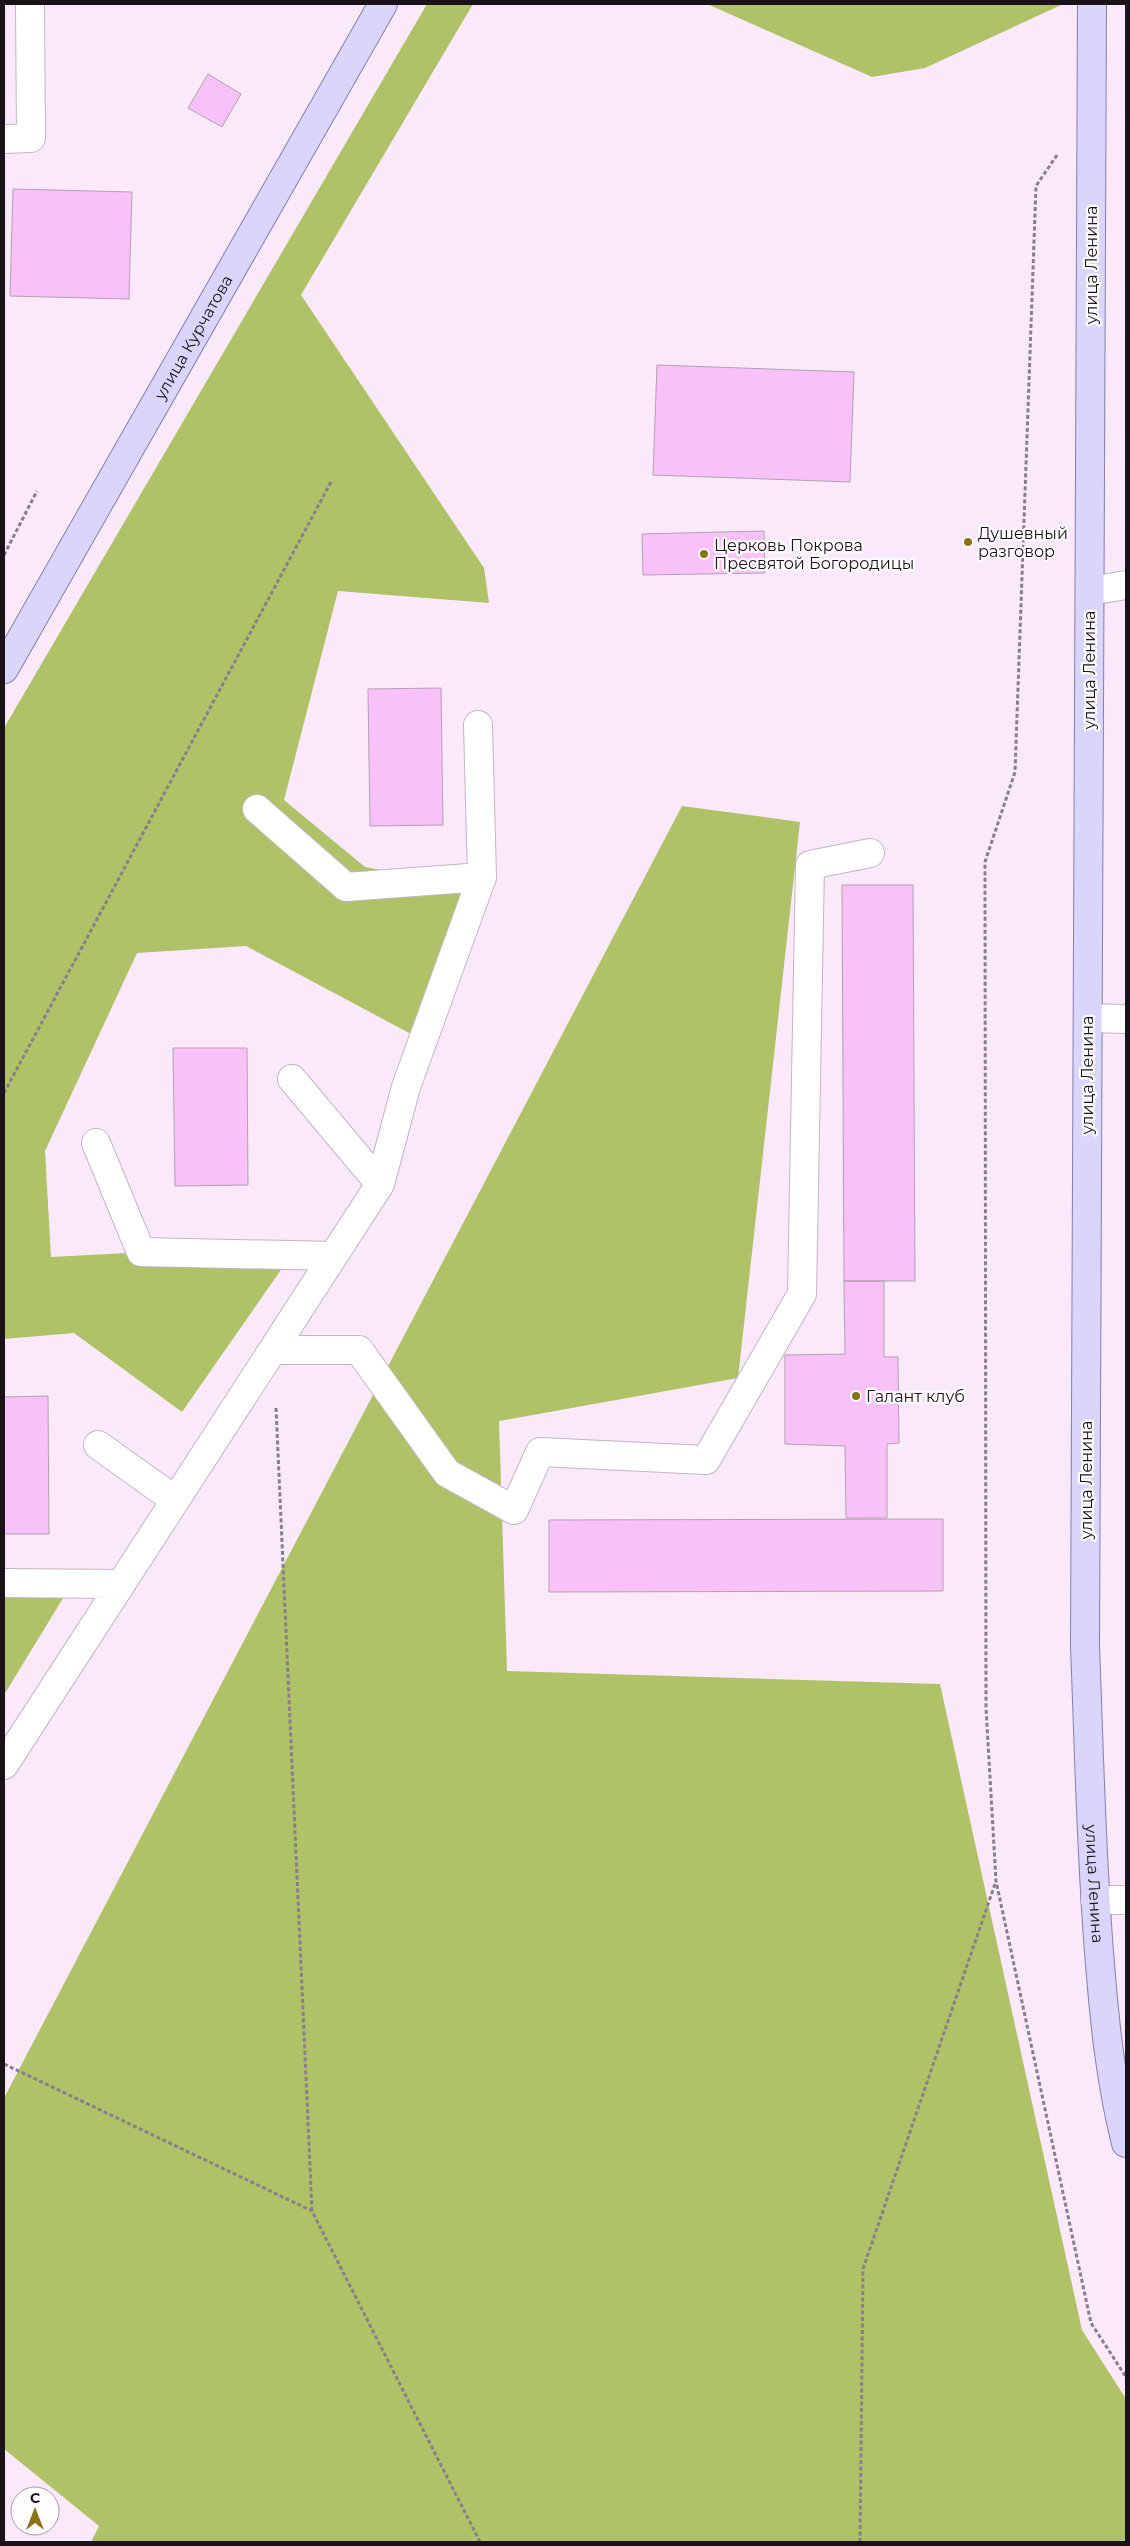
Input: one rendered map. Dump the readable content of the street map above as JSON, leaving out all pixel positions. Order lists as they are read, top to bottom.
{
  "streets": {
    "main road": ["улица Ленина", "улица Курчатова"]
  },
  "places": ["Душевный разговор", "Церковь Покрова Пресвятой Богородицы", "Галант клуб"],
  "north": "top"
}
